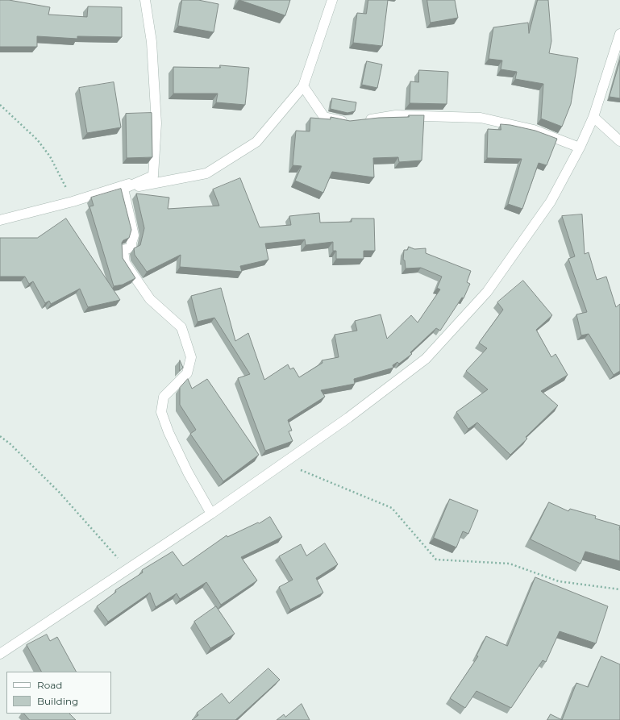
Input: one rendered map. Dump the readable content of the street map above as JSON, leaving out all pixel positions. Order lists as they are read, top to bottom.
{
  "legend": ["Road", "Building"]
}
